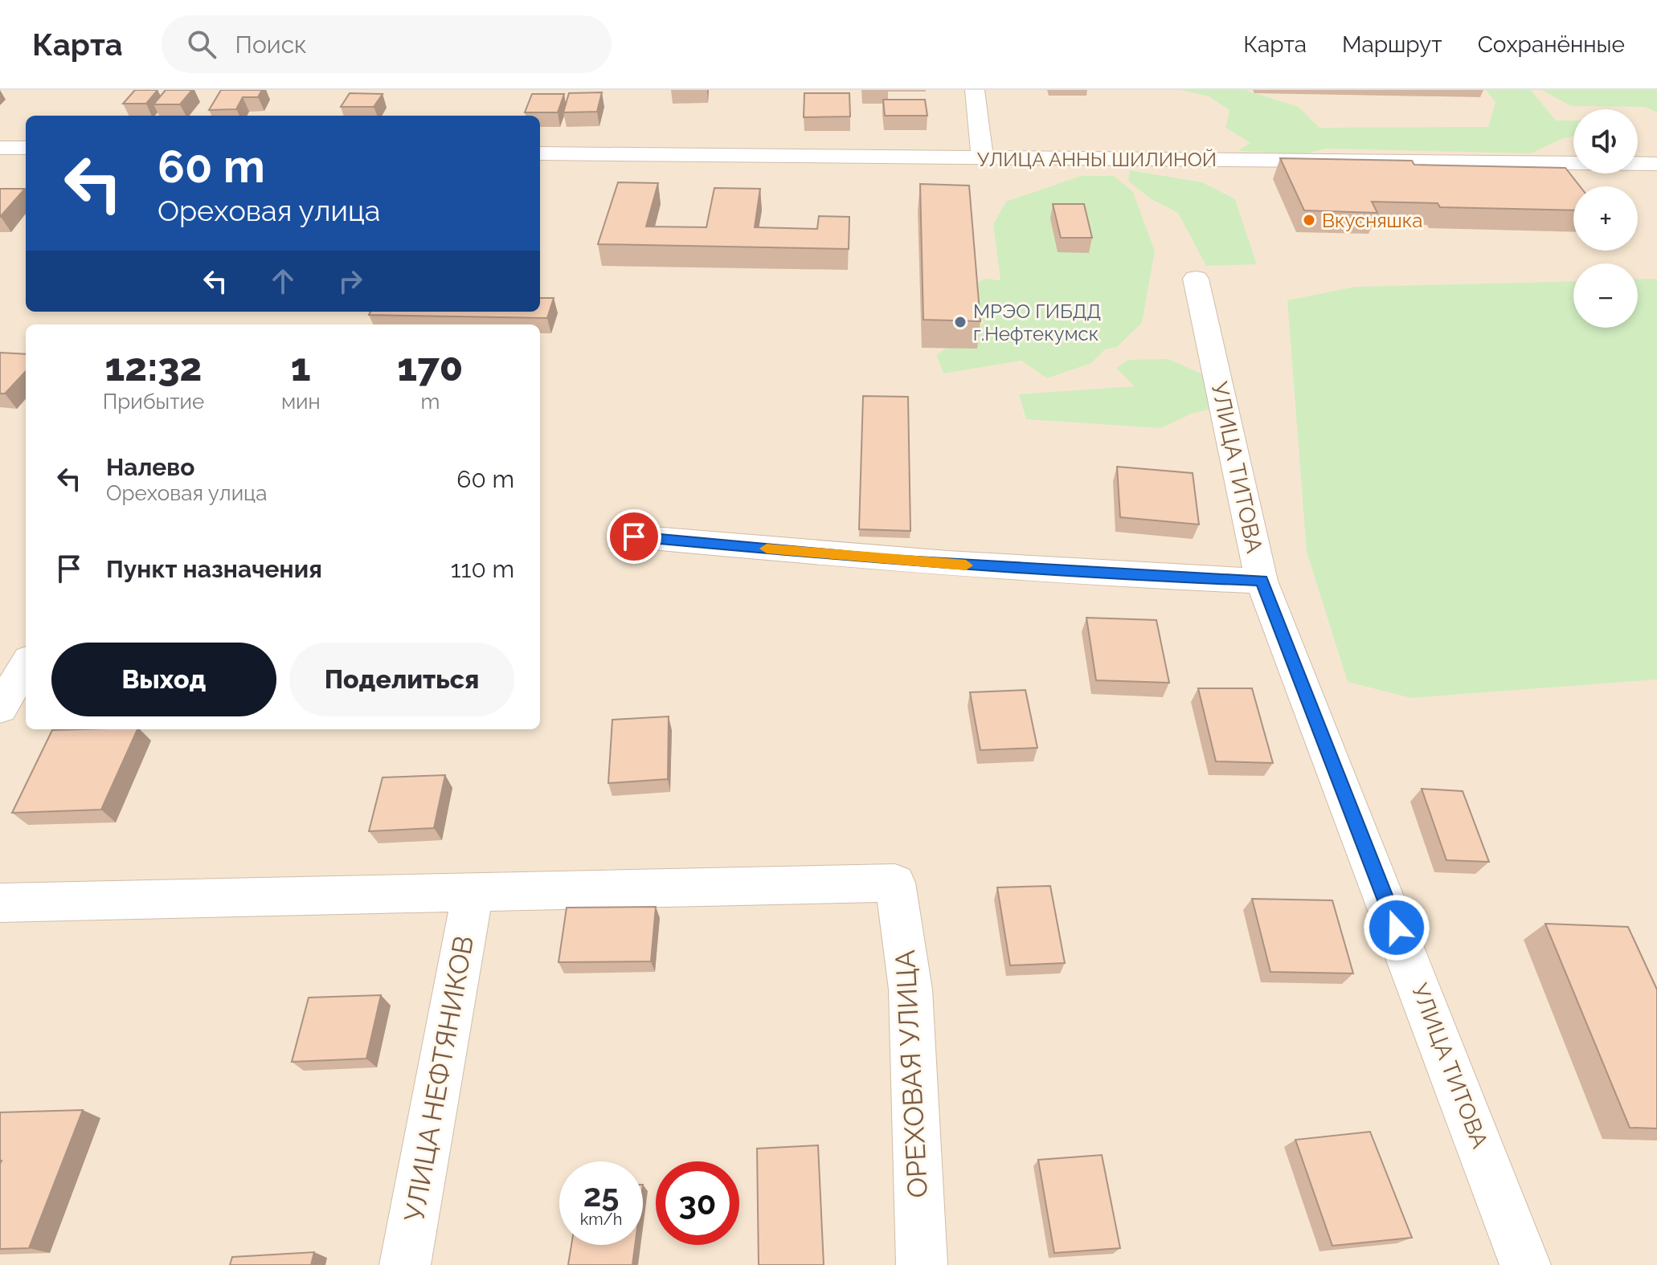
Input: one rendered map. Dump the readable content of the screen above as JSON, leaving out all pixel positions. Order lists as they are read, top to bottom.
{
  "streets": {
    "street": [
      "УЛИЦА АННЫ ШИЛИНОЙ",
      "УЛИЦА ТИТОВА",
      "ОРЕХОВАЯ УЛИЦА",
      "УЛИЦА НЕФТЯНИКОВ"
    ]
  },
  "crossings": [
    ["ОРЕХОВАЯ УЛИЦА", "УЛИЦА НЕФТЯНИКОВ"]
  ],
  "places": ["Вкусняшка", "МРЭО ГИБДД г.Нефтекумск"],
  "page": {
    "header": "Карта",
    "search": "Поиск",
    "nav": ["Карта", "Маршрут", "Сохранённые"],
    "map_buttons": ["+", "−"],
    "turn": ["60 m", "Ореховая улица"],
    "eta": [
      "12:32",
      "Прибытие",
      "1",
      "мин",
      "170",
      "m"
    ],
    "list": [
      {
        "name": "Налево",
        "note": "Ореховая улица",
        "value": "60 m"
      },
      {
        "name": "Пункт назначения",
        "value": "110 m"
      }
    ],
    "buttons": ["Выход", "Поделиться"],
    "speed": "25 km/h",
    "limit": "30"
  }
}
